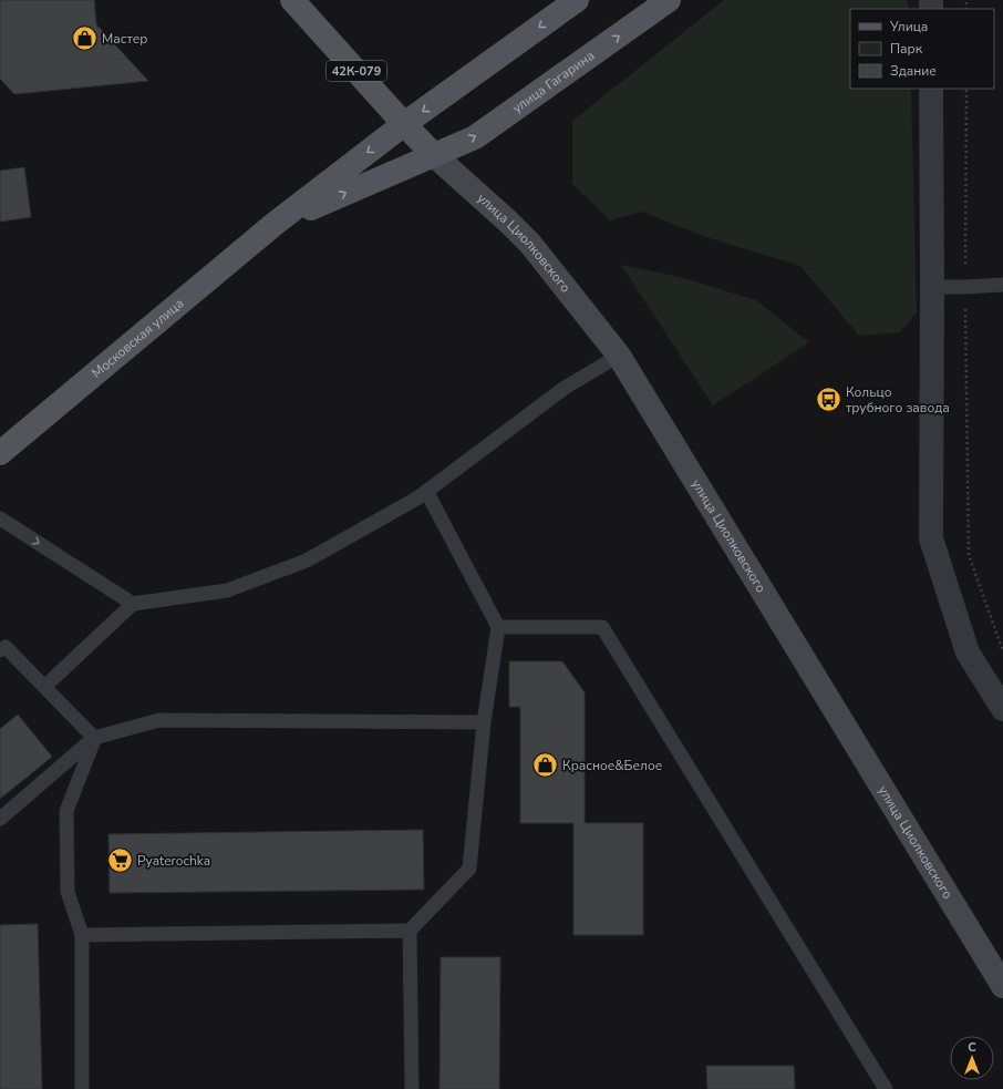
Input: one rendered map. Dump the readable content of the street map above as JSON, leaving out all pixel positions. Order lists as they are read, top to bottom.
{
  "streets": {
    "main road": [
      "42К-079",
      "улица Гагарина",
      "улица Циолковского",
      "Московская улица"
    ]
  },
  "crossings": [
    ["42К-079", "улица Циолковского"],
    ["42К-079", "Московская улица"],
    ["улица Гагарина", "улица Циолковского"],
    ["улица Гагарина", "Московская улица"],
    ["улица Циолковского", "Московская улица"]
  ],
  "places": {
    "shop": ["Мастер", "Красное&Белое"],
    "bus stop": ["Кольцо трубного завода"],
    "supermarket": ["Pyaterochka"]
  },
  "legend": ["Улица", "Парк", "Здание"],
  "north": "top"
}
